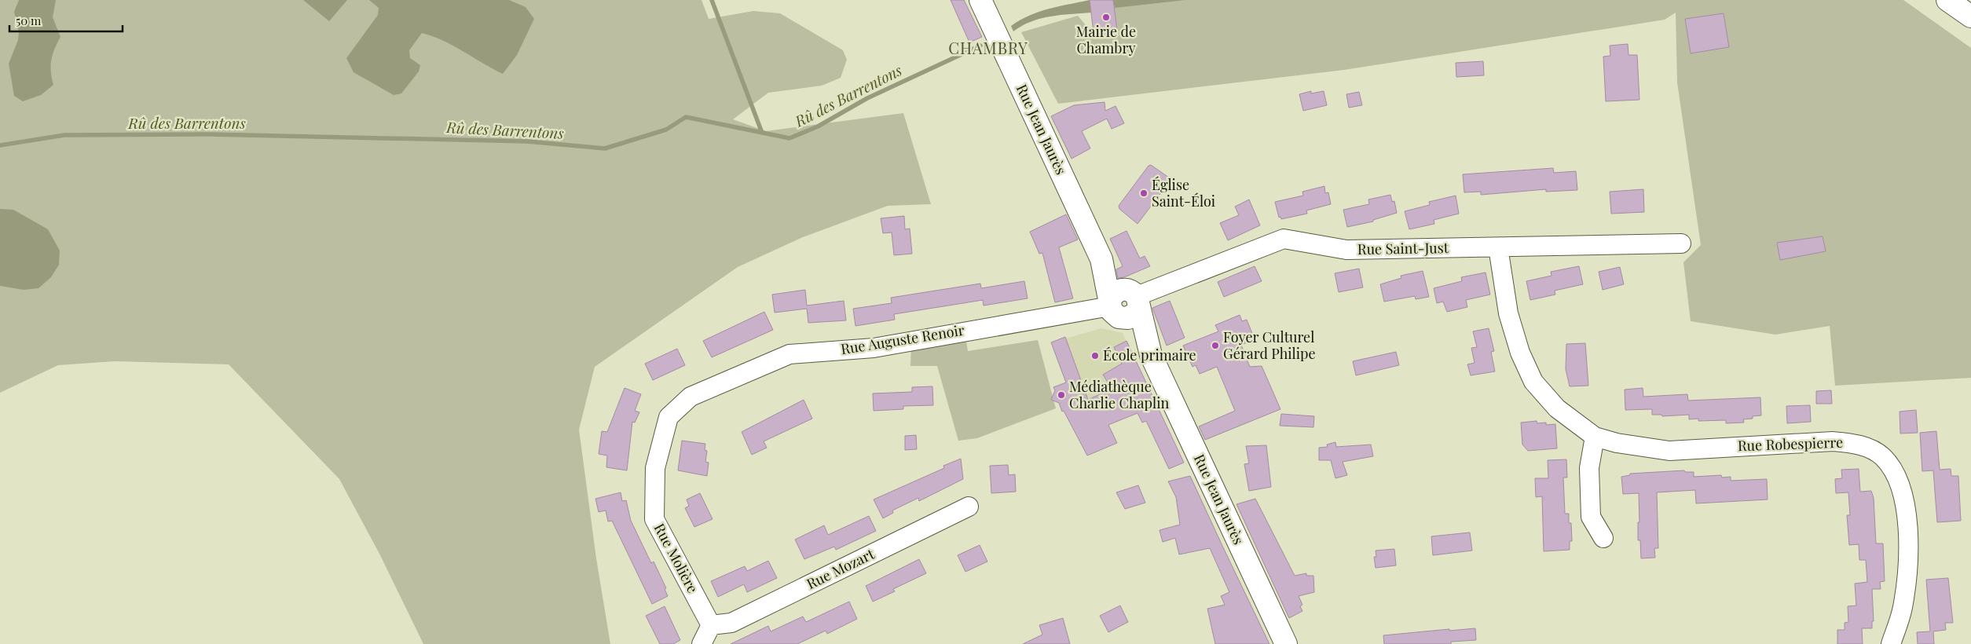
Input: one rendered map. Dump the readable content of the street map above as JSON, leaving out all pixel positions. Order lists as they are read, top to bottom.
{
  "streets": {
    "main road": ["Rue Jean Jaurès"],
    "street": [
      "Rue Saint-Just",
      "Rue Auguste Renoir",
      "Rue Robespierre",
      "Rue Molière",
      "Rue Mozart"
    ]
  },
  "crossings": [
    ["Rue Jean Jaurès", "Rue Saint-Just"],
    ["Rue Jean Jaurès", "Rue Auguste Renoir"],
    ["Rue Saint-Just", "Rue Auguste Renoir"],
    ["Rue Saint-Just", "Rue Robespierre"],
    ["Rue Auguste Renoir", "Rue Molière"],
    ["Rue Molière", "Rue Mozart"]
  ],
  "districts": ["CHAMBRY"],
  "water": ["Rû des Barrentons"],
  "places": [
    "Mairie de Chambry",
    "Église Saint-Éloi",
    "Foyer Culturel Gérard Philipe",
    "École primaire",
    "Médiathèque Charlie Chaplin"
  ],
  "scale_bar": "50 m"
}
